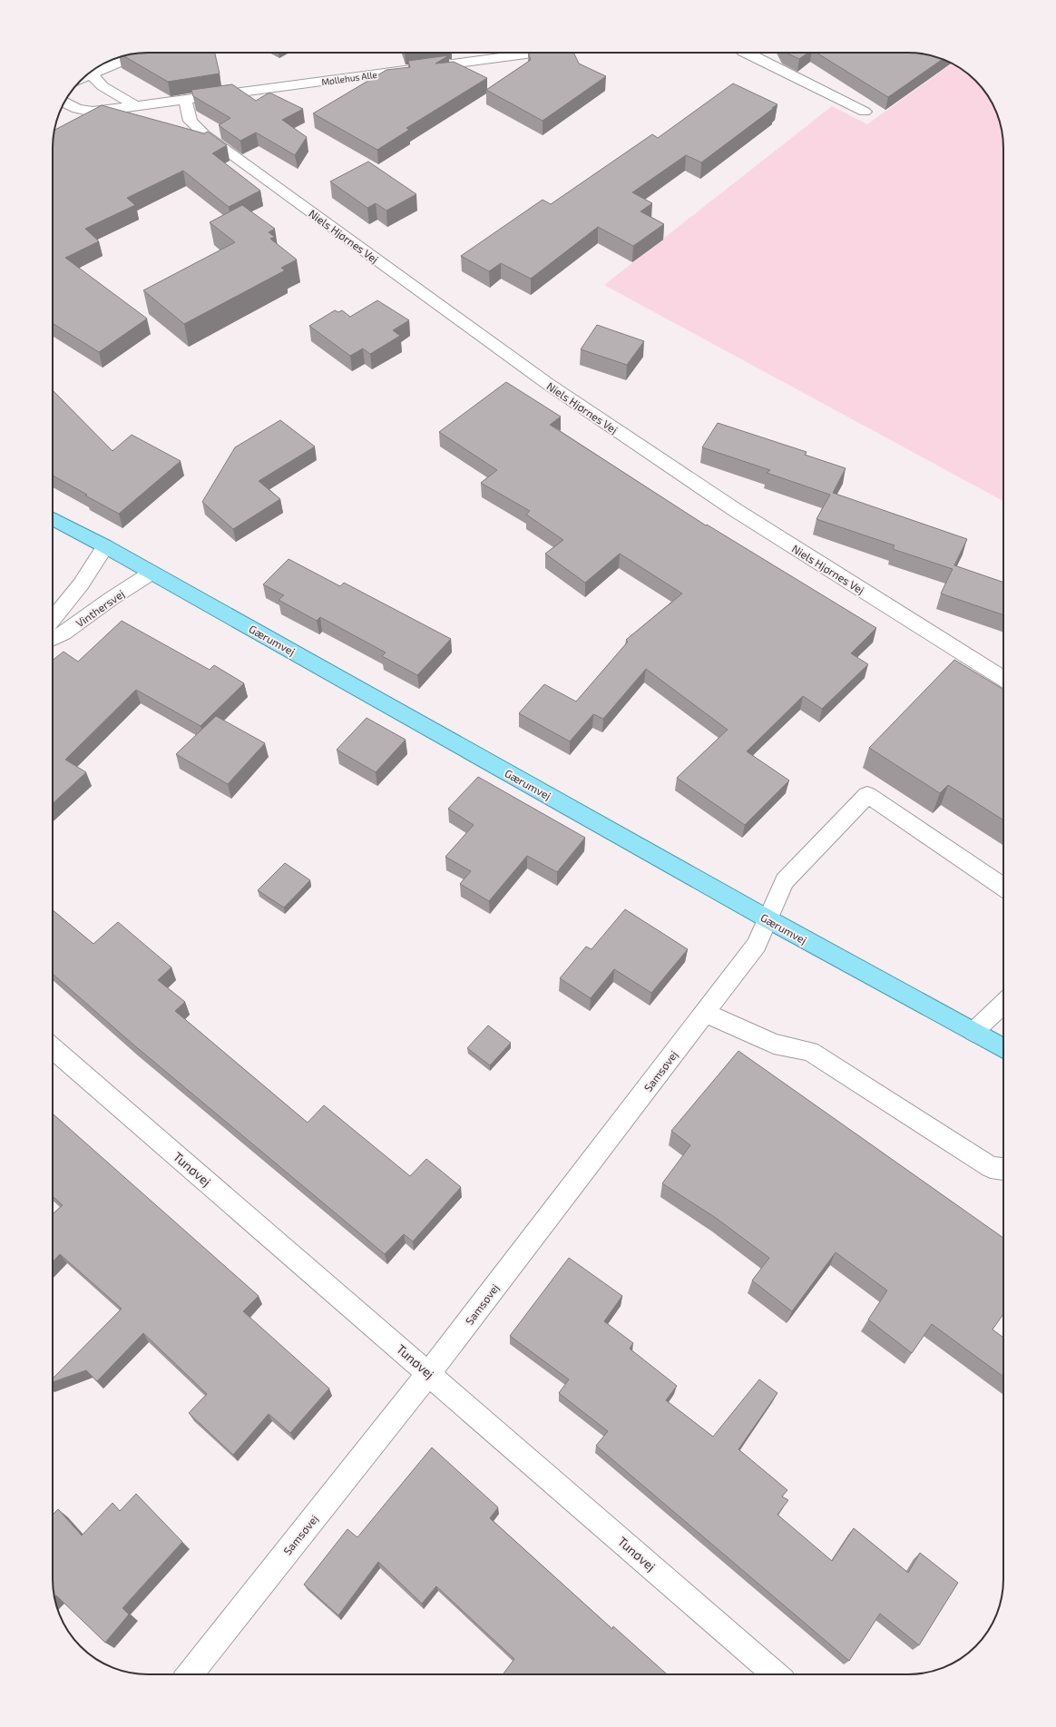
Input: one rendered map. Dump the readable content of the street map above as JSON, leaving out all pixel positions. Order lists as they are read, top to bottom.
{
  "streets": {
    "main road": ["Gærumvej"],
    "street": [
      "Møllehus Alle",
      "Niels Hjørnes Vej",
      "Vinthersvej",
      "Samsøvej",
      "Tunøvej"
    ]
  },
  "crossings": [
    ["Møllehus Alle", "Niels Hjørnes Vej"],
    ["Vinthersvej", "Gærumvej"],
    ["Gærumvej", "Samsøvej"],
    ["Samsøvej", "Tunøvej"]
  ]
}
